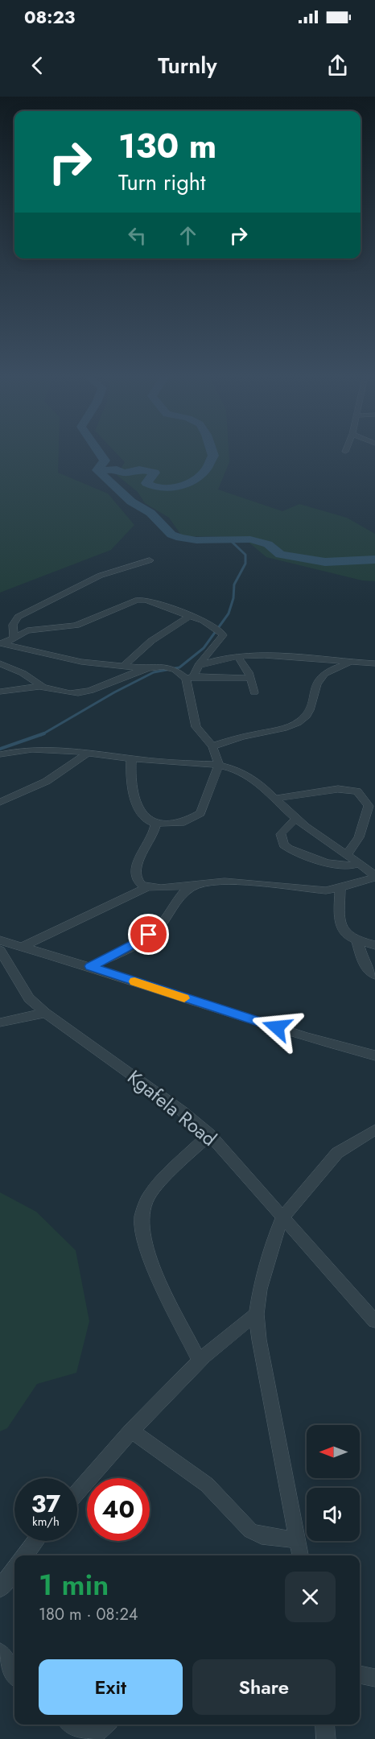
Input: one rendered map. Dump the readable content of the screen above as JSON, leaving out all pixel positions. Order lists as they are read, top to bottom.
{
  "streets": {
    "street": ["Kgafela Road"]
  },
  "north": "left",
  "page": {
    "status": "08:23",
    "header": "Turnly",
    "turn": ["130 m", "Turn right"],
    "speed": "37 km/h",
    "limit": "40",
    "heading": ["1 min", "180 m · 08:24"],
    "buttons": ["Exit", "Share"]
  }
}
